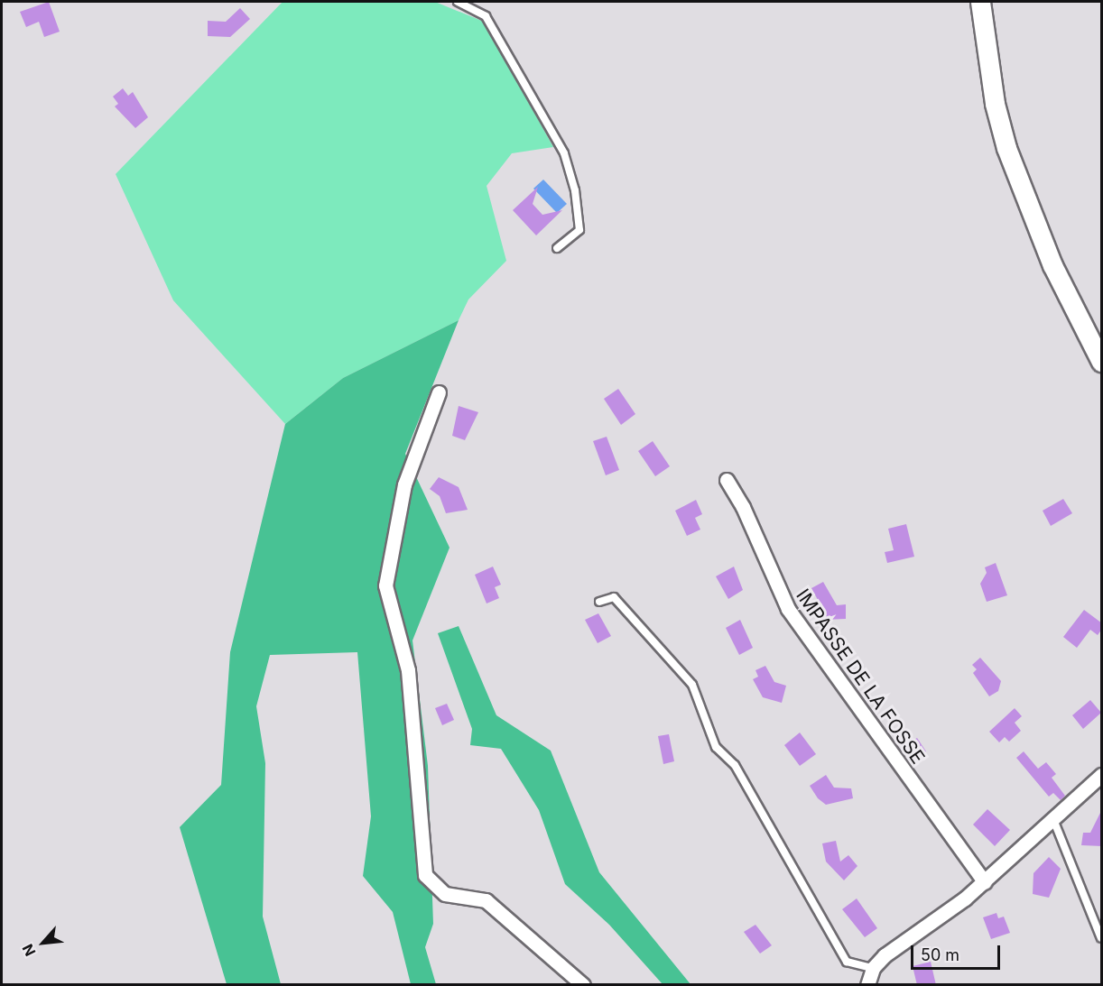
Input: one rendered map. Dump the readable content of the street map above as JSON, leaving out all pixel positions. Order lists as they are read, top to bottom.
{
  "streets": {
    "street": ["IMPASSE DE LA FOSSE"]
  },
  "scale_bar": "50 m",
  "north": "bottom left"
}
